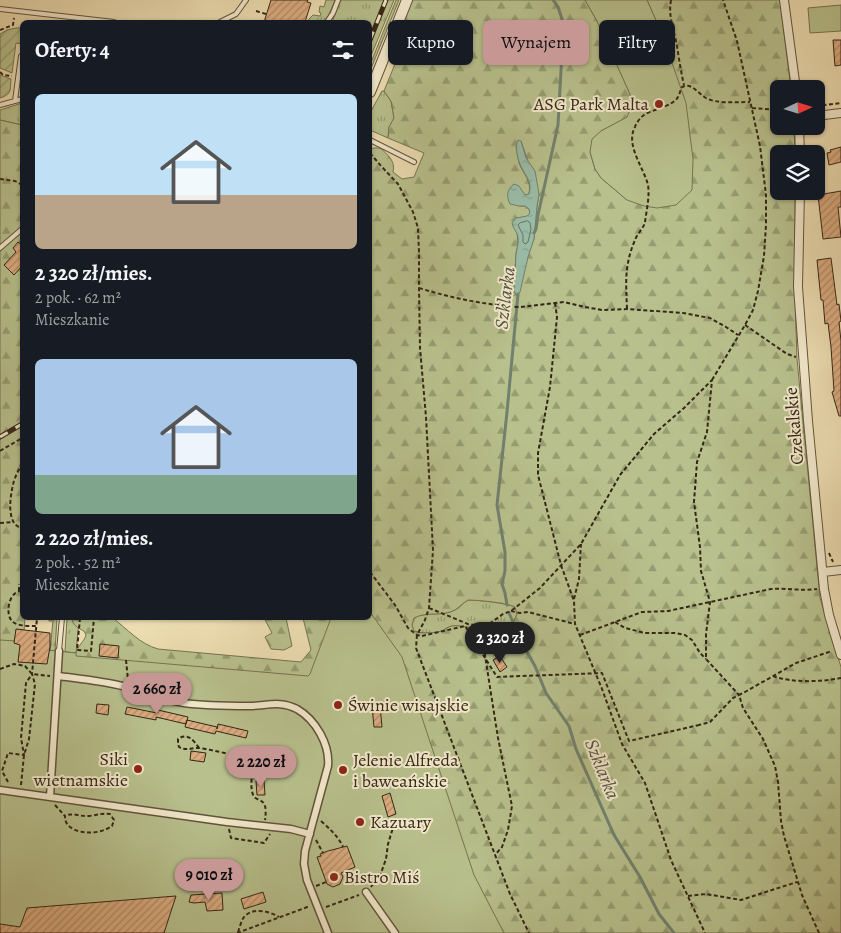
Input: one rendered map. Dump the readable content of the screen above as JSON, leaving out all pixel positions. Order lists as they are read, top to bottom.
{
  "streets": {
    "street": ["Czekalskie"]
  },
  "water": ["Szklarka"],
  "places": [
    "ASG Park Malta",
    "Świnie wisajskie",
    "Siki wietnamskie",
    "Jelenie Alfreda i baweańskie",
    "Kazuary",
    "Bistro Miś"
  ],
  "north": "right",
  "page": {
    "chip": ["Kupno", "Wynajem", "Filtry"],
    "heading": "Oferty: 4",
    "list": [
      {
        "name": "2 320 zł/mies.",
        "note": "2 pok. · 62 m² · Mieszkanie"
      },
      {
        "name": "2 220 zł/mies.",
        "note": "2 pok. · 52 m² · Mieszkanie"
      }
    ],
    "price": [
      "2 320 zł",
      "2 660 zł",
      "2 220 zł",
      "9 010 zł"
    ]
  }
}
